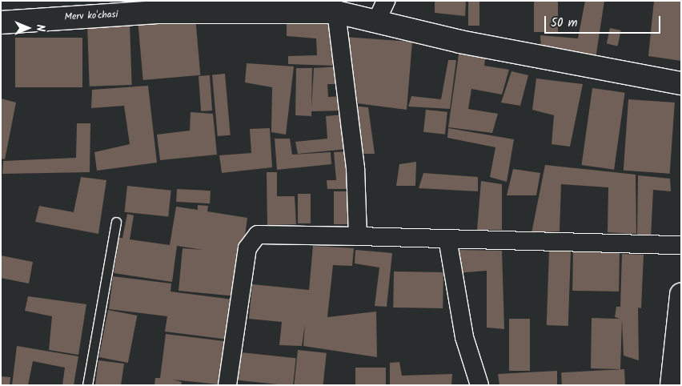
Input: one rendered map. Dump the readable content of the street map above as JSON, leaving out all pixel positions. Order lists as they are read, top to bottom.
{
  "streets": {
    "street": ["Merv ko'chasi"]
  },
  "scale_bar": "50 m",
  "north": "right"
}
